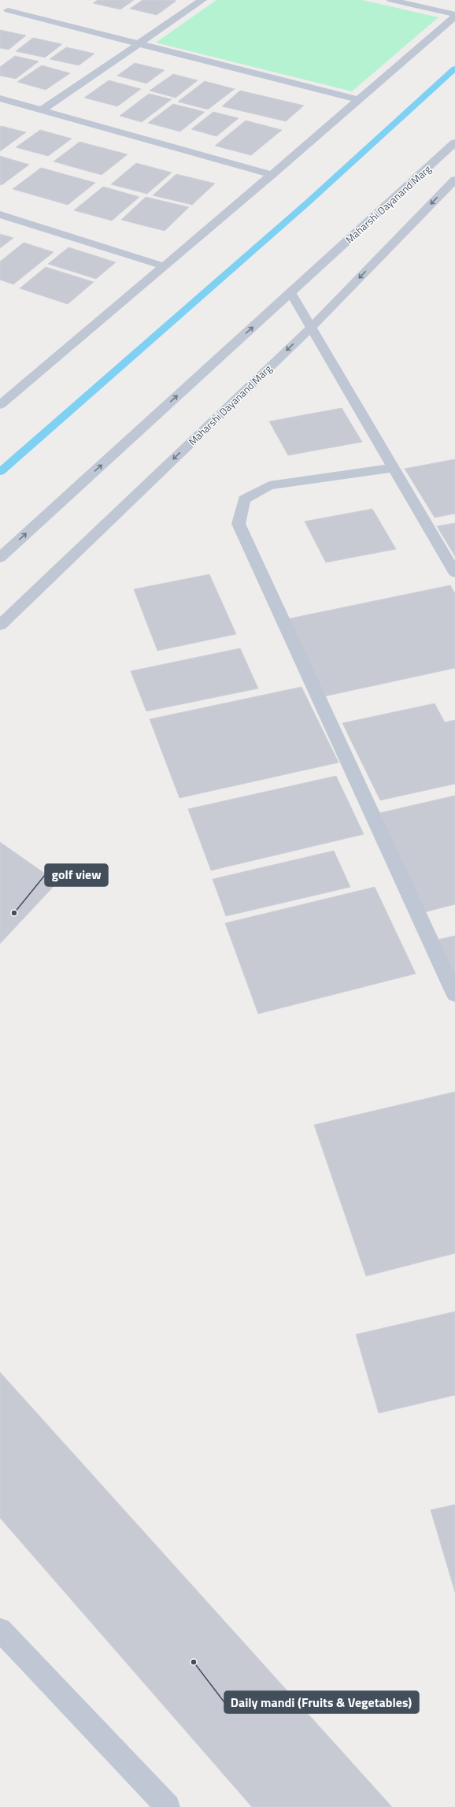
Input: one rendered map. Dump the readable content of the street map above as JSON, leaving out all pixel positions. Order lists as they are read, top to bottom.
{
  "streets": {
    "street": ["Maharshi Dayanand Marg"]
  },
  "places": ["golf view", "Daily mandi (Fruits & Vegetables)"]
}
